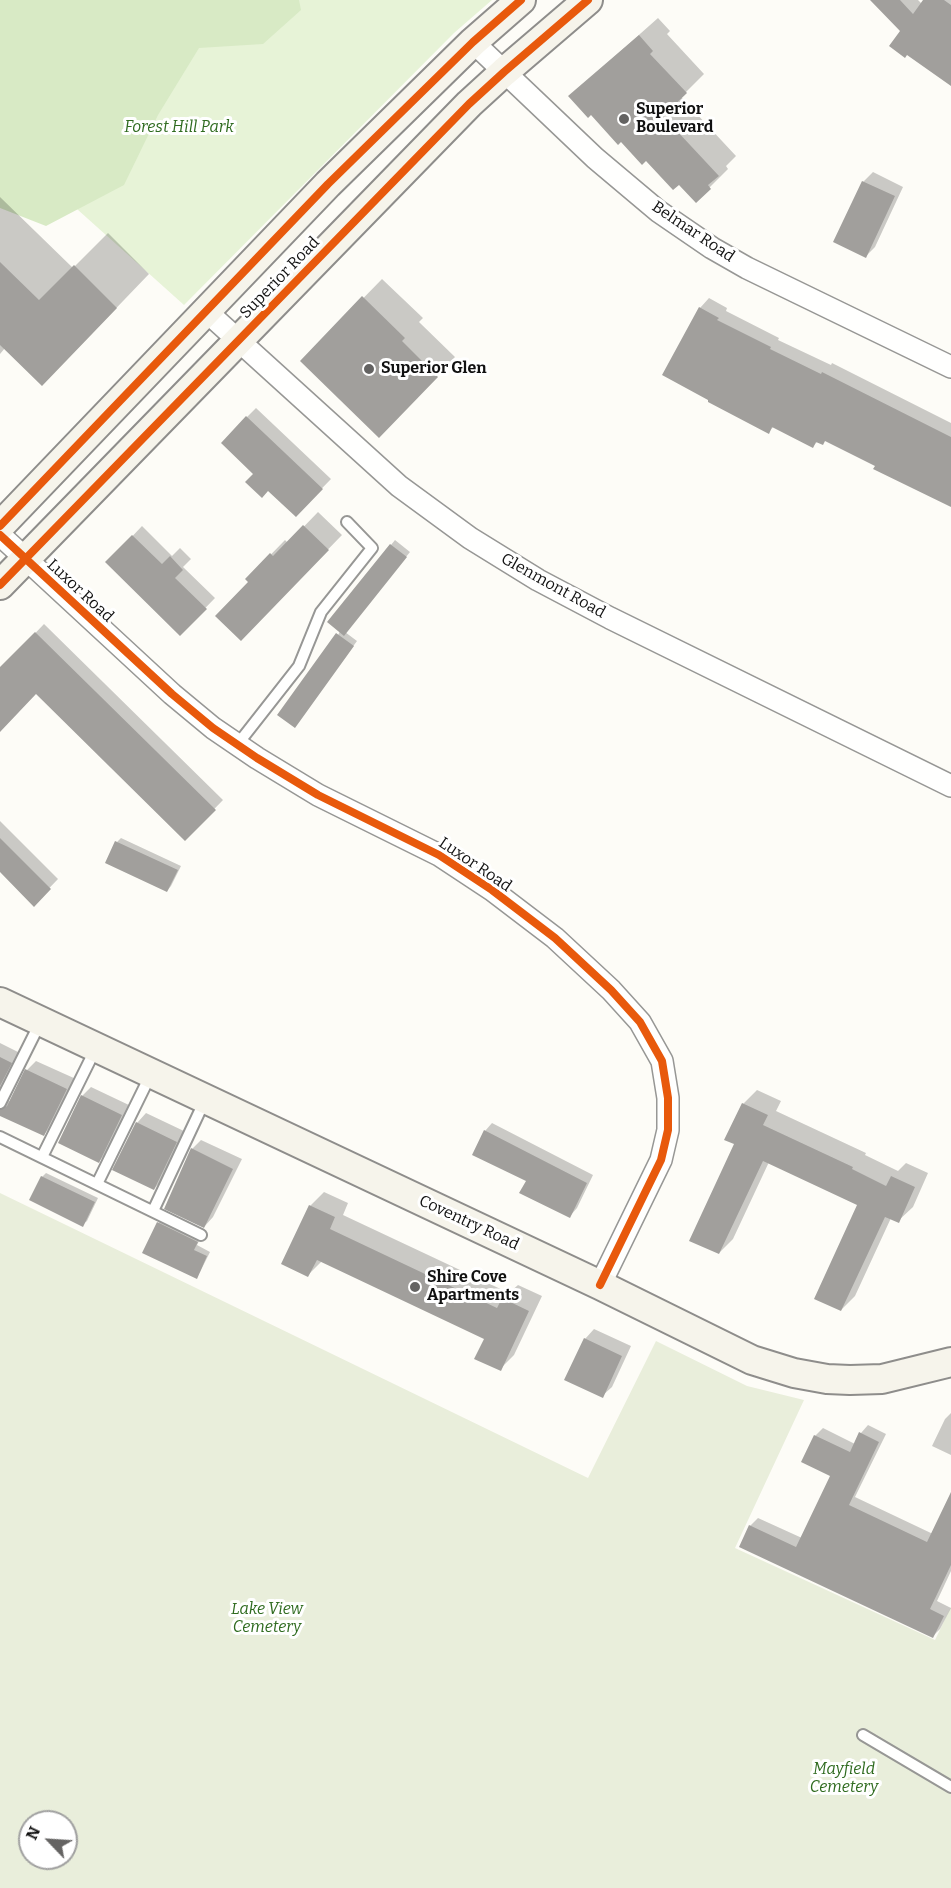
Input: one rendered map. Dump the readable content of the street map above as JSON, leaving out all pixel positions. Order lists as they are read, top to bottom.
{
  "streets": {
    "main road": ["Superior Road", "Coventry Road"],
    "street": ["Belmar Road", "Glenmont Road", "Luxor Road"]
  },
  "crossings": [
    ["Belmar Road", "Superior Road"],
    ["Superior Road", "Glenmont Road"],
    ["Superior Road", "Luxor Road"],
    ["Luxor Road", "Coventry Road"]
  ],
  "parks": ["Forest Hill Park", "Lake View Cemetery", "Mayfield Cemetery"],
  "places": ["Superior Boulevard", "Superior Glen", "Shire Cove Apartments"],
  "north": "top left"
}
